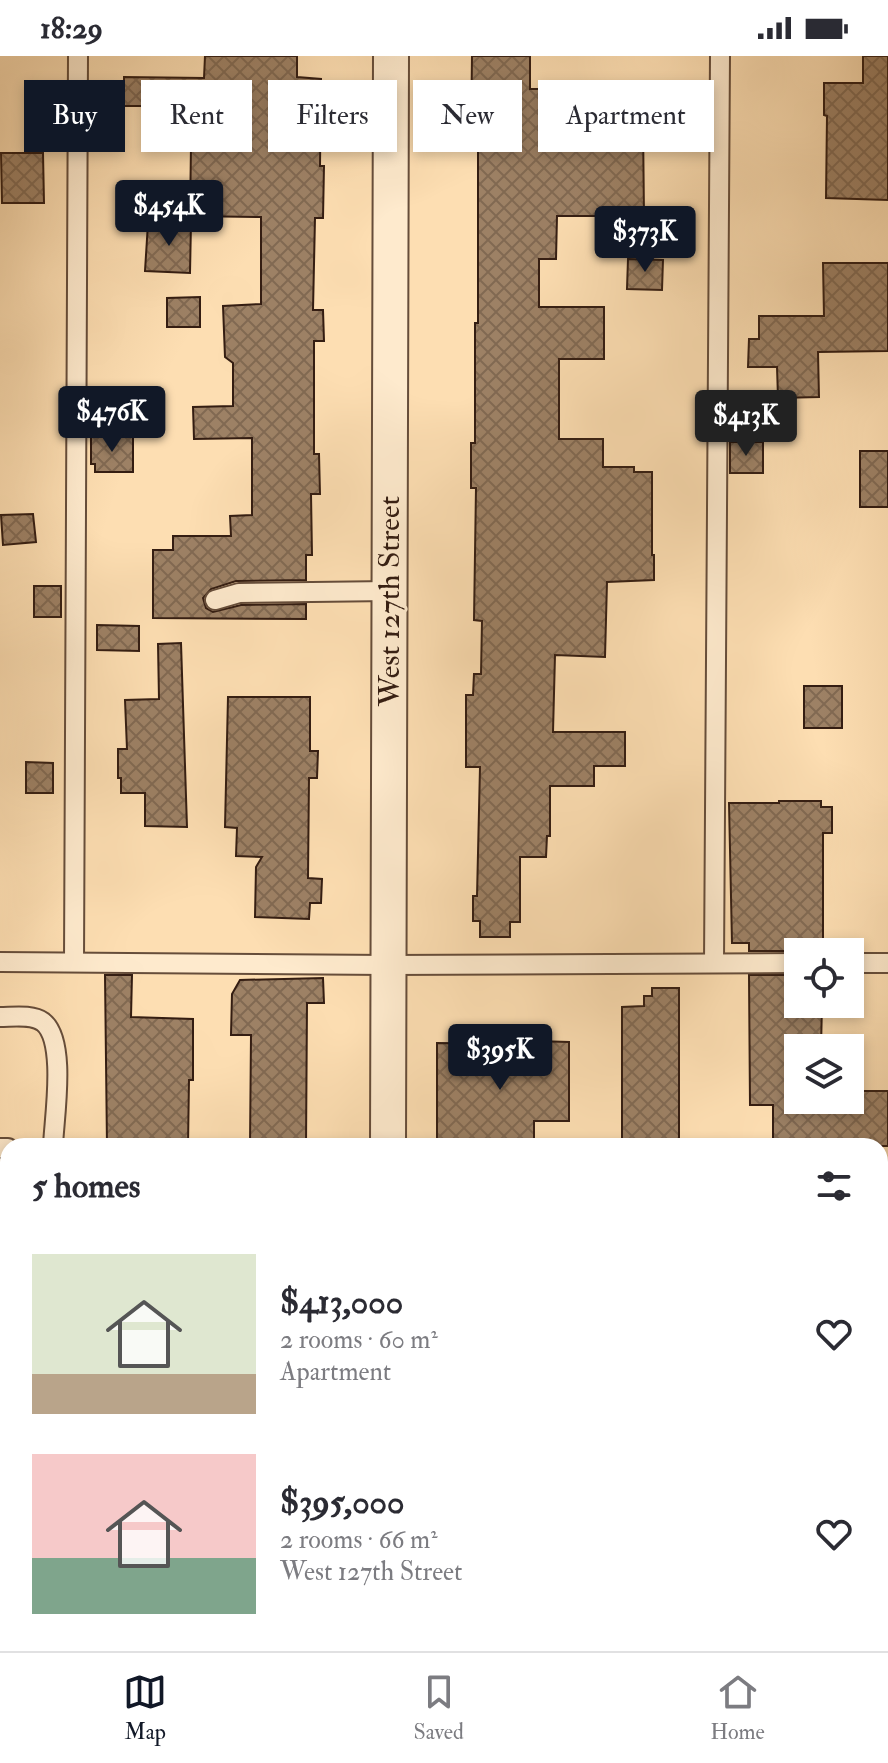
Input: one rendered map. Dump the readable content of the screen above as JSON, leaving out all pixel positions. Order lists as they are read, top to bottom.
{
  "streets": {
    "street": ["West 127th Street"]
  },
  "page": {
    "status": "18:29",
    "chip": [
      "Buy",
      "Rent",
      "Filters",
      "New",
      "Apartment"
    ],
    "price": [
      "$454K",
      "$373K",
      "$476K",
      "$413K",
      "$395K"
    ],
    "heading": "5 homes",
    "list": [
      {
        "name": "$413,000",
        "note": "2 rooms · 60 m² · Apartment"
      },
      {
        "name": "$395,000",
        "note": "2 rooms · 66 m² · West 127th Street"
      }
    ],
    "tabs": ["Map", "Saved", "Home"]
  }
}
